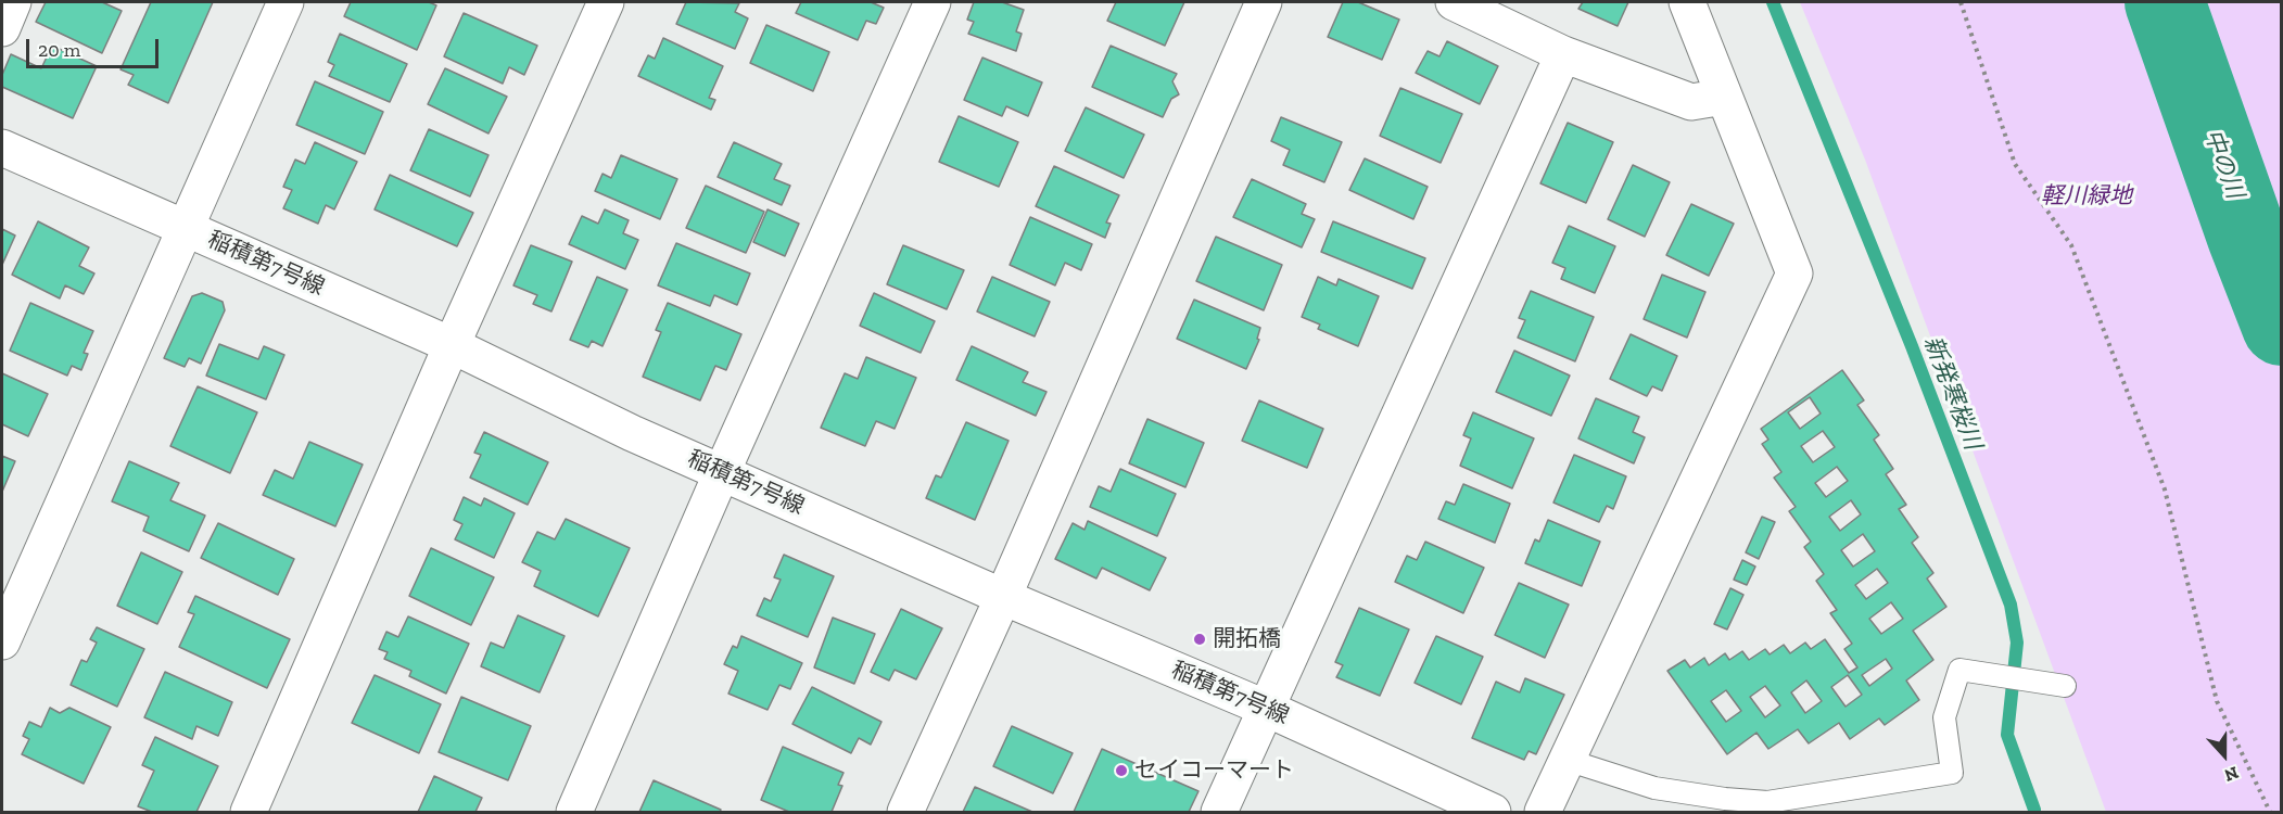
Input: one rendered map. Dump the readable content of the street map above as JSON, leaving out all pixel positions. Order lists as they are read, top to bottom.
{
  "streets": {
    "street": ["稲積第7号線"]
  },
  "water": ["中の川", "新発寒桜川"],
  "parks": ["軽川緑地"],
  "places": ["開拓橋", "セイコーマート"],
  "scale_bar": "20 m",
  "north": "bottom"
}
